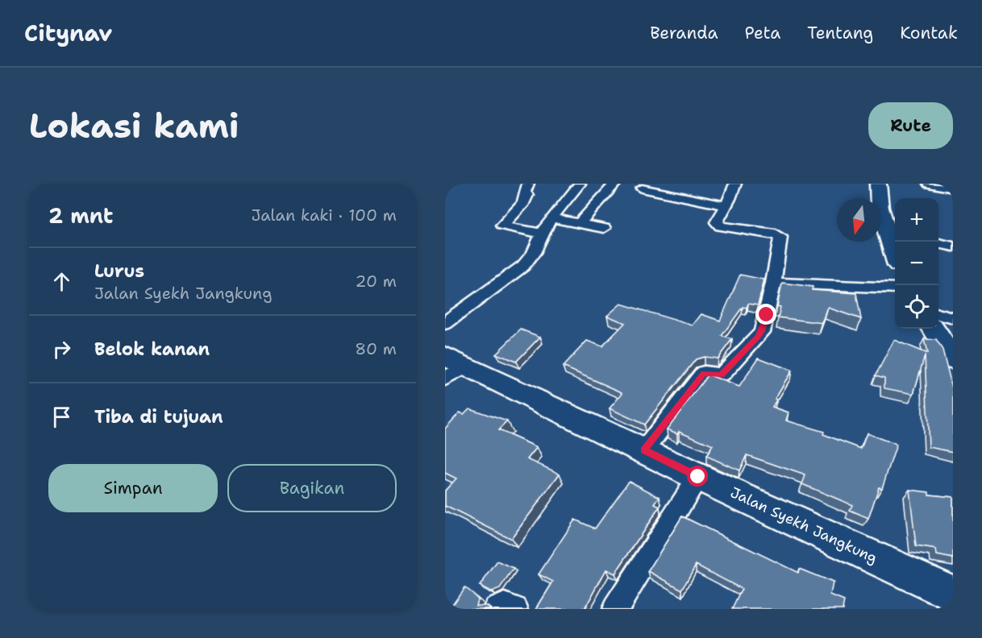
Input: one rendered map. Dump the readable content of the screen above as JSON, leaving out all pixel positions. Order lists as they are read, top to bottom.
{
  "streets": {
    "main road": ["Jalan Syekh Jangkung"]
  },
  "north": "bottom",
  "page": {
    "header": "Citynav",
    "nav": [
      "Beranda",
      "Peta",
      "Tentang",
      "Kontak"
    ],
    "buttons": [
      "Rute",
      ["Simpan", "Bagikan"]
    ],
    "title": "Lokasi kami",
    "heading": ["2 mnt", "Jalan kaki · 100 m"],
    "map_buttons": ["+", "−"],
    "list": [
      ["Lurus", "Jalan Syekh Jangkung", "20 m"],
      ["Belok kanan", "80 m"],
      "Tiba di tujuan"
    ]
  }
}
